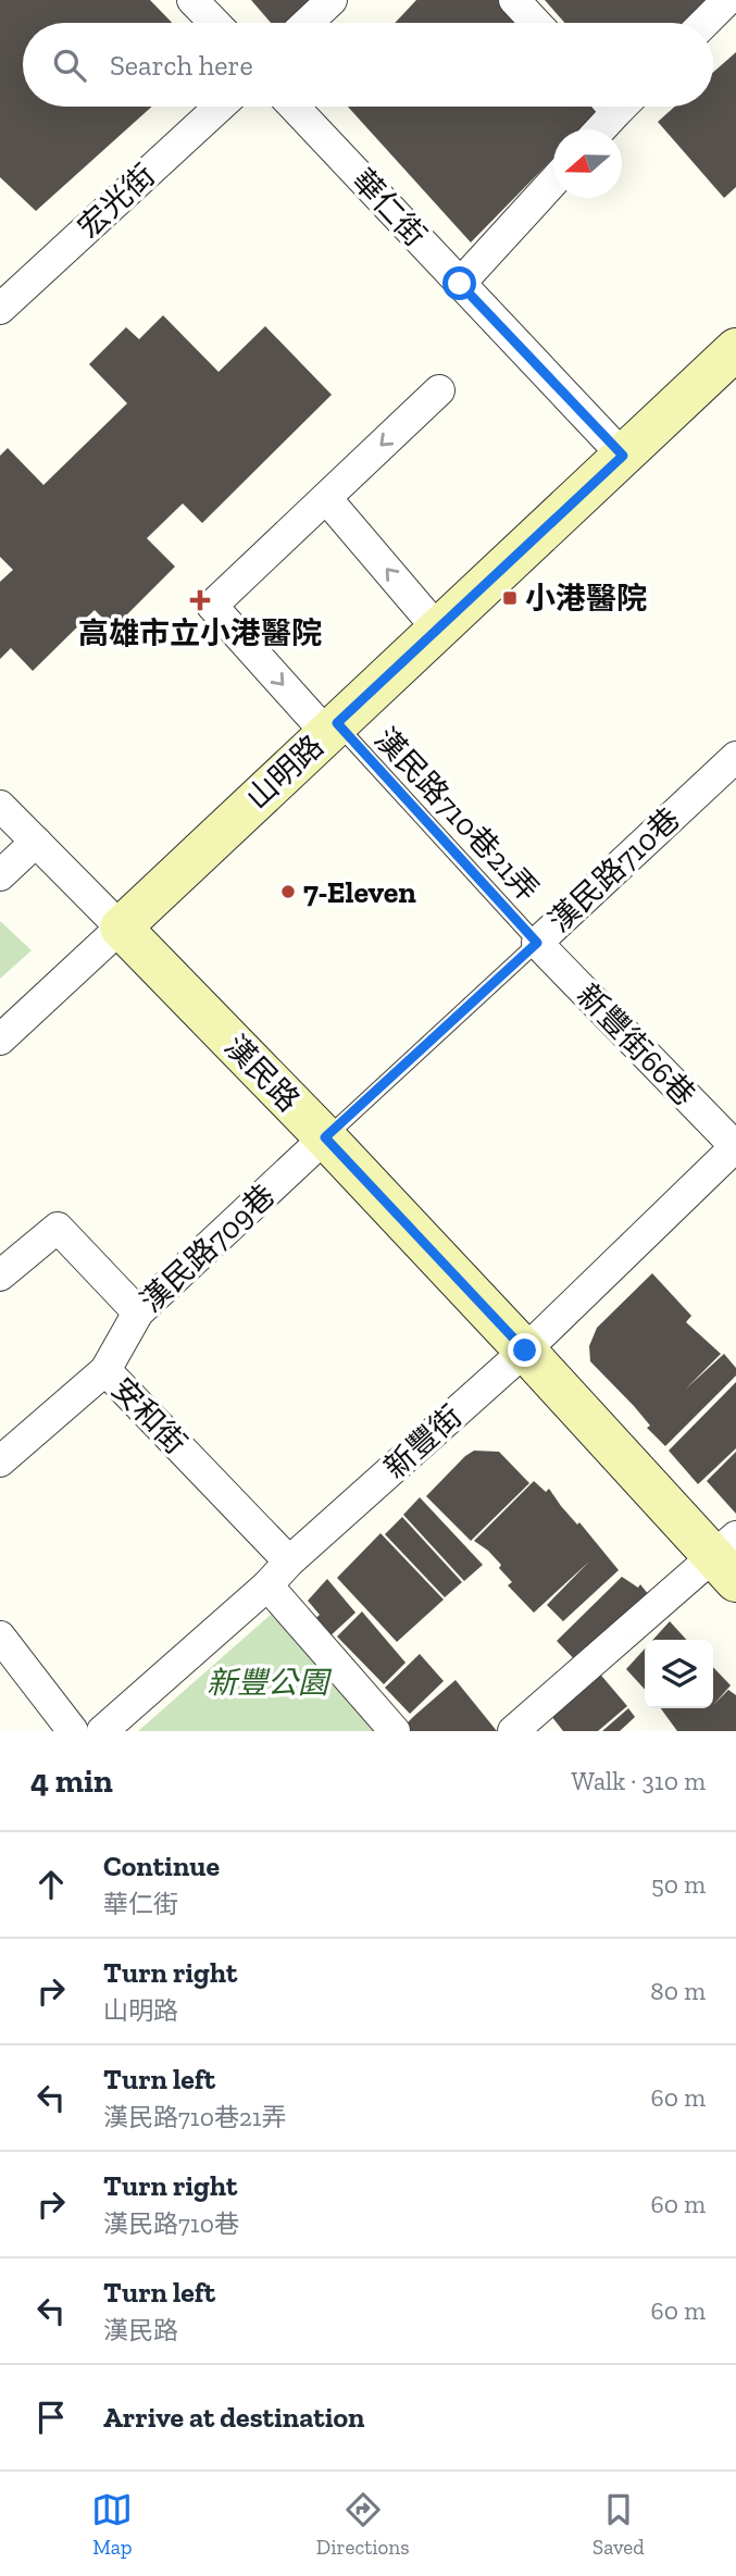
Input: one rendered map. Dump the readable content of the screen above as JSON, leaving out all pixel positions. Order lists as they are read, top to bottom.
{
  "streets": {
    "street": [
      "宏光街",
      "華仁街",
      "山明路",
      "漢民路710巷",
      "新豐街66巷",
      "漢民路",
      "漢民路709巷",
      "安和街",
      "新豐街"
    ],
    "lane": ["漢民路710巷21弄"]
  },
  "crossings": [
    ["華仁街", "山明路"],
    ["山明路", "漢民路710巷21弄"],
    ["山明路", "漢民路"],
    ["漢民路710巷21弄", "漢民路710巷"],
    ["漢民路710巷21弄", "新豐街66巷"],
    ["漢民路710巷", "新豐街66巷"],
    ["漢民路710巷", "漢民路"],
    ["漢民路710巷", "漢民路709巷"],
    ["新豐街66巷", "新豐街"],
    ["漢民路", "漢民路709巷"],
    ["漢民路", "新豐街"],
    ["漢民路709巷", "安和街"],
    ["安和街", "新豐街"]
  ],
  "parks": ["新豐公園"],
  "places": {
    "transit": ["小港醫院"],
    "health": ["高雄市立小港醫院"],
    "other": ["7-Eleven"]
  },
  "north": "left",
  "page": {
    "search": "Search here",
    "heading": ["4 min", "Walk · 310 m"],
    "list": [
      ["Continue", "華仁街", "50 m"],
      ["Turn right", "山明路", "80 m"],
      ["Turn left", "漢民路710巷21弄", "60 m"],
      ["Turn right", "漢民路710巷", "60 m"],
      ["Turn left", "漢民路", "60 m"],
      "Arrive at destination"
    ],
    "nav": ["Map", "Directions", "Saved"]
  }
}
